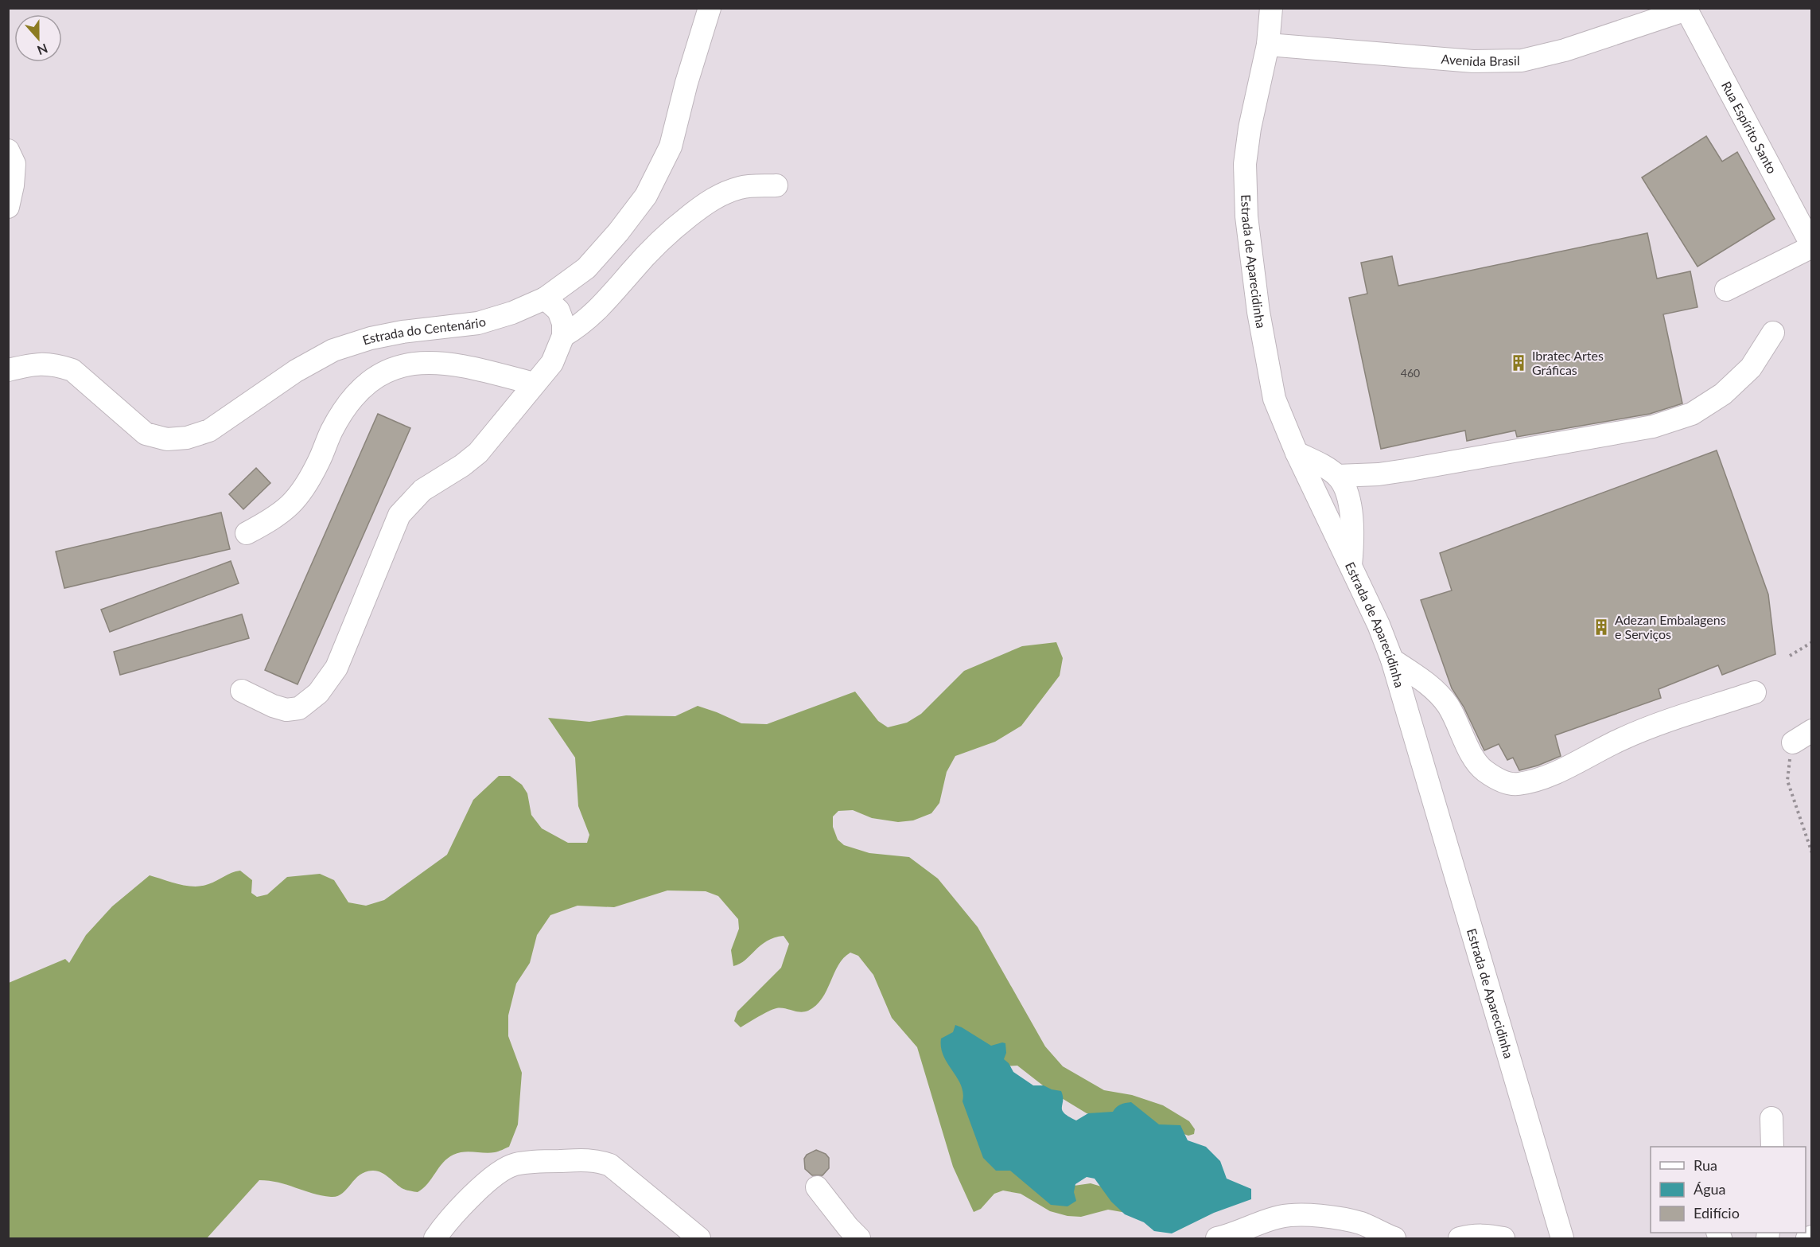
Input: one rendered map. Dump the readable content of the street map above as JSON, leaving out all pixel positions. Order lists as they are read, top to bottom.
{
  "streets": {
    "street": [
      "Avenida Brasil",
      "Rua Espírito Santo",
      "Estrada de Aparecidinha",
      "Estrada do Centenário"
    ]
  },
  "crossings": [
    ["Avenida Brasil", "Rua Espírito Santo"],
    ["Avenida Brasil", "Estrada de Aparecidinha"]
  ],
  "places": {
    "building": ["Ibratec Artes Gráficas", "Adezan Embalagens e Serviços"]
  },
  "house_numbers": ["460"],
  "legend": ["Rua", "Água", "Edifício"],
  "north": "bottom"
}
